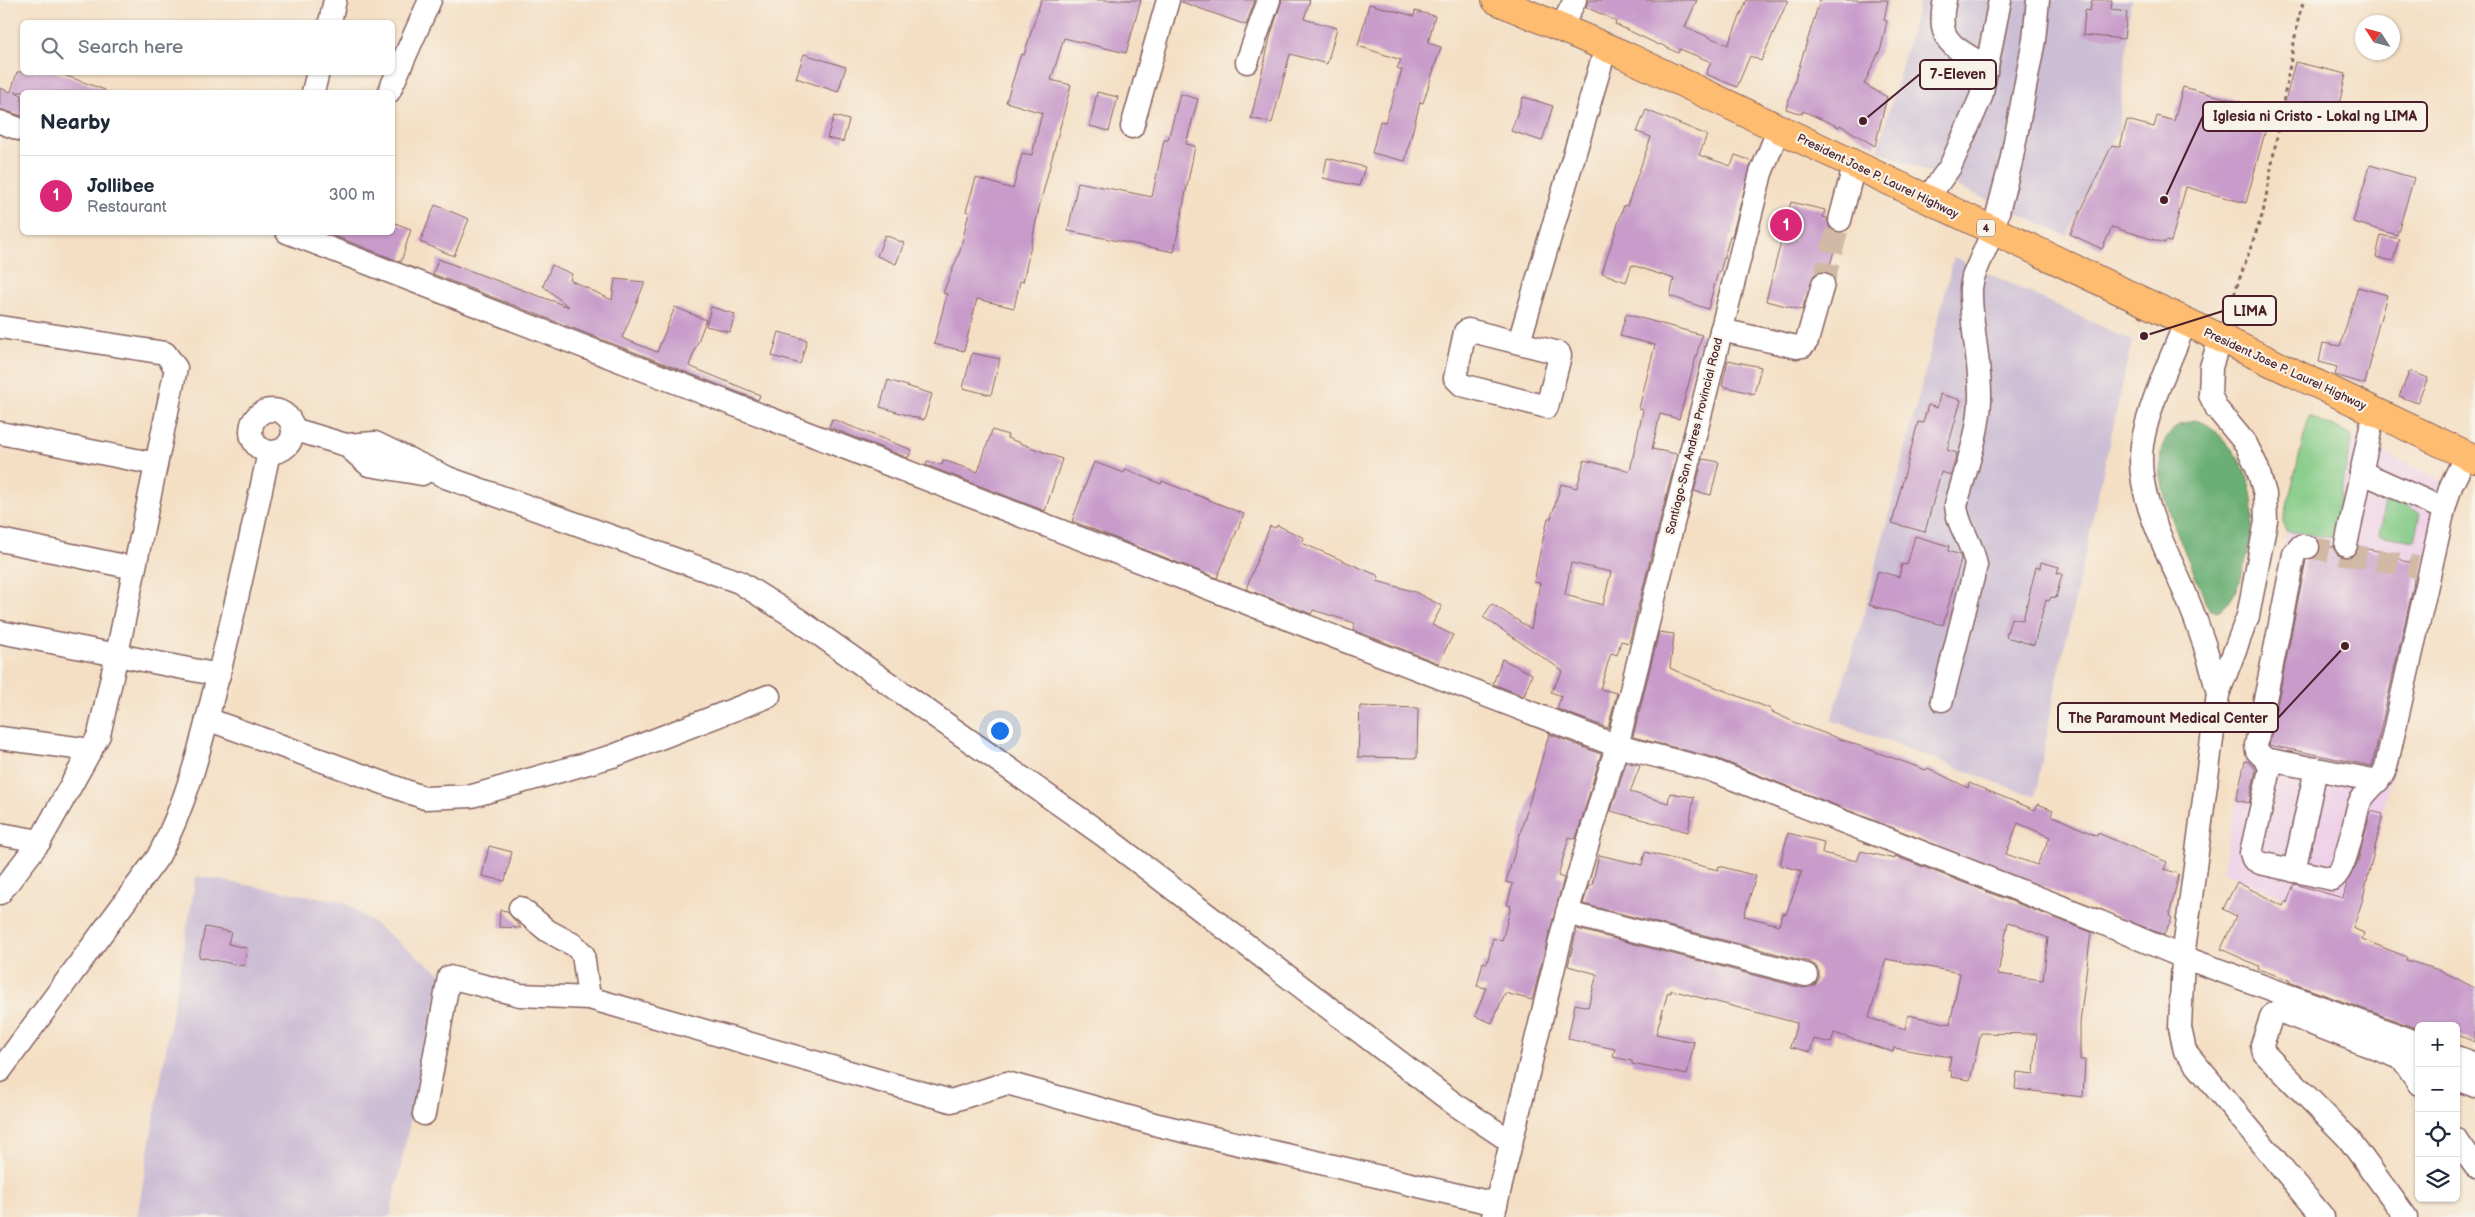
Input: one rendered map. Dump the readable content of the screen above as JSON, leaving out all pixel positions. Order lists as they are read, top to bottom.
{
  "streets": {
    "highway": ["President Jose P. Laurel Highway", "4"],
    "street": ["Santiago-San Andres Provincial Road"]
  },
  "crossings": [
    ["President Jose P. Laurel Highway", "Santiago-San Andres Provincial Road"]
  ],
  "places": [
    "7-Eleven",
    "Iglesia ni Cristo - Lokal ng LIMA",
    "LIMA",
    "The Paramount Medical Center"
  ],
  "north": "top left",
  "page": {
    "search": "Search here",
    "heading": "Nearby",
    "list": [
      {
        "mark": "1",
        "name": "Jollibee",
        "note": "Restaurant",
        "value": "300 m"
      }
    ],
    "pins": "1",
    "map_buttons": ["+", "−"]
  }
}
